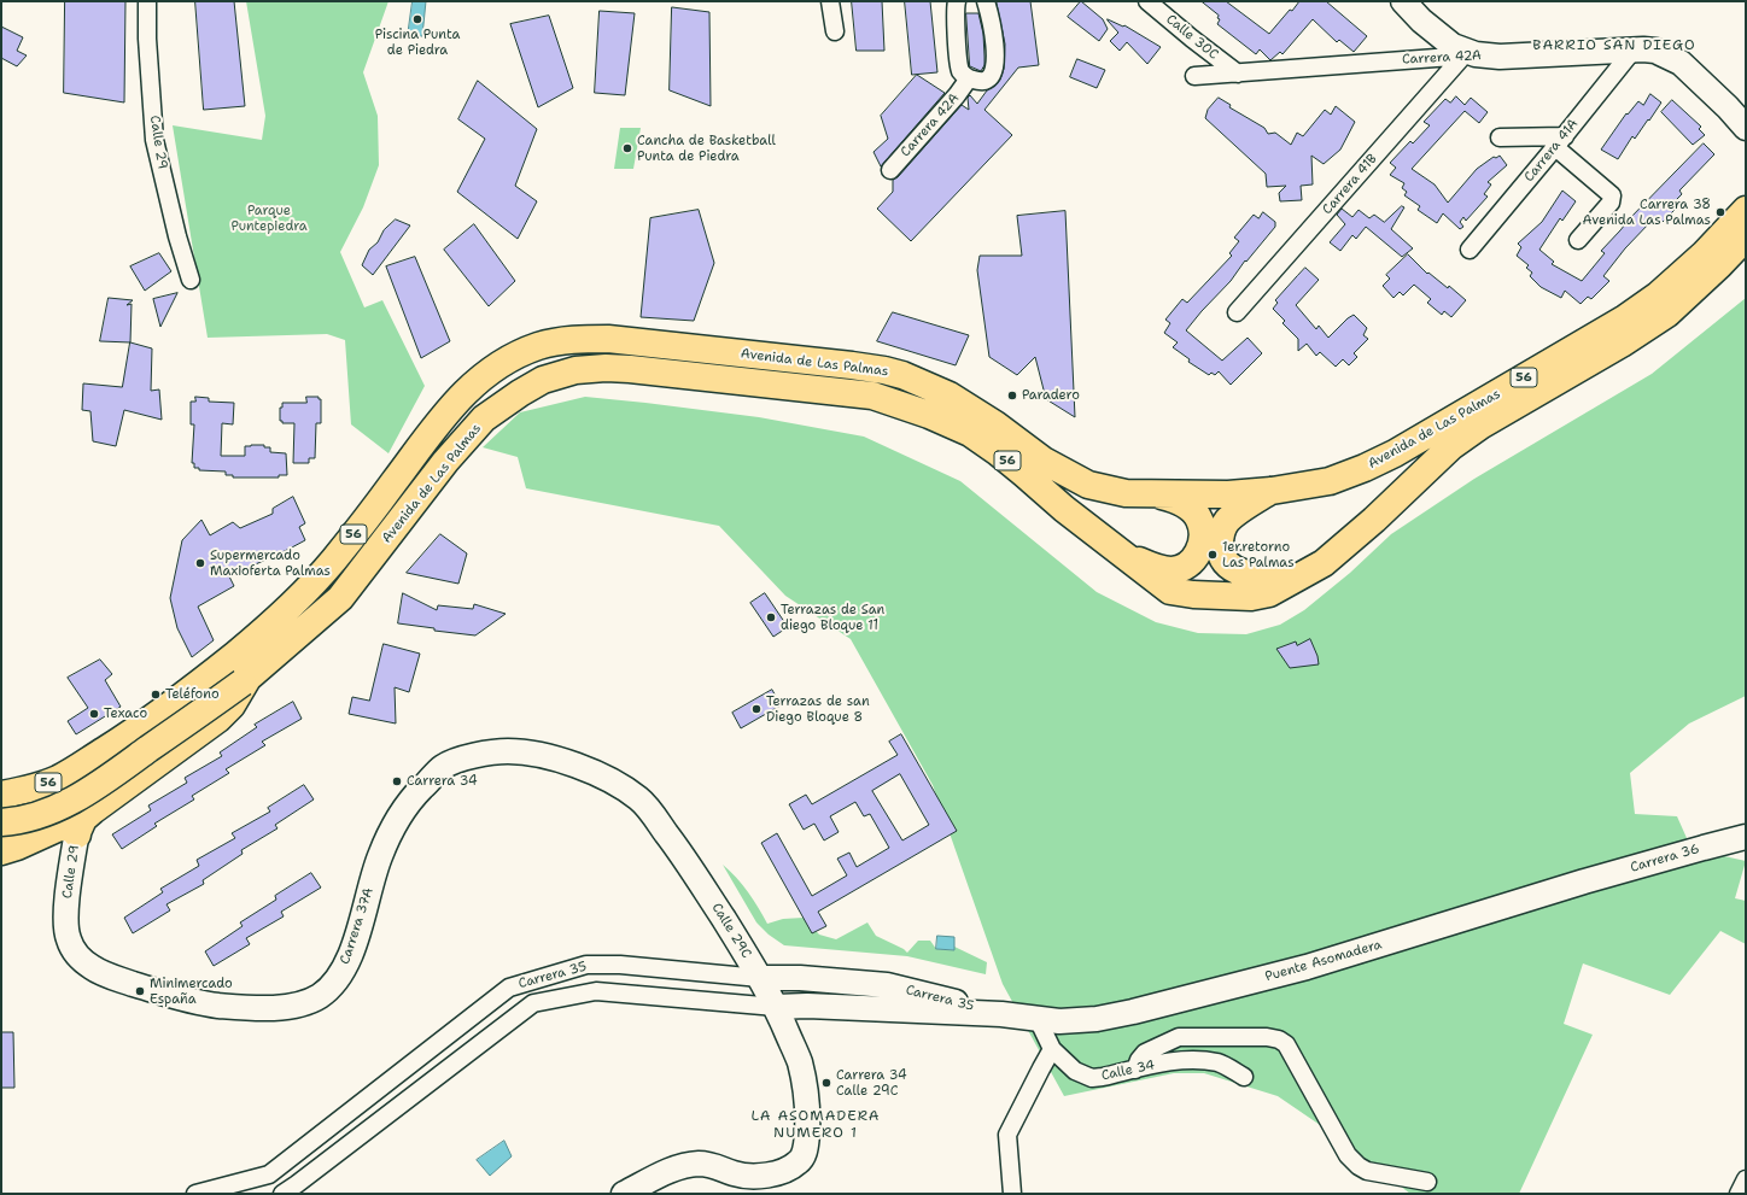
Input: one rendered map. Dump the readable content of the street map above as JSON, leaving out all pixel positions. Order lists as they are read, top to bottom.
{
  "streets": {
    "main road": ["Avenida de Las Palmas", "56"],
    "street": [
      "Calle 30C",
      "Carrera 42A",
      "Calle 29",
      "Carrera 41A",
      "Carrera 41B",
      "Carrera 36",
      "Carrera 37A",
      "Calle 29C",
      "Puente Asomadera",
      "Carrera 35",
      "Calle 34"
    ]
  },
  "crossings": [
    ["Calle 30C", "Carrera 42A"],
    ["Carrera 42A", "Carrera 41A"],
    ["Carrera 42A", "Carrera 41B"],
    ["Calle 29", "Avenida de Las Palmas"],
    ["Calle 29", "Carrera 37A"],
    ["Carrera 36", "Puente Asomadera"],
    ["Carrera 37A", "Calle 29C"],
    ["Calle 29C", "Carrera 35"],
    ["Puente Asomadera", "Carrera 35"],
    ["Puente Asomadera", "Calle 34"],
    ["Carrera 35", "Calle 34"]
  ],
  "districts": ["BARRIO SAN DIEGO", "LA ASOMADERA NUMERO 1"],
  "parks": ["Parque Puntepiedra"],
  "places": [
    "Piscina Punta de Piedra",
    "Cancha de Basketball Punta de Piedra",
    "Carrera 38 Avenida Las Palmas",
    "Paradero",
    "1er.retorno Las Palmas",
    "Supermercado Maxioferta Palmas",
    "Terrazas de San diego Bloque 11",
    "Teléfono",
    "Terrazas de san Diego Bloque 8",
    "Texaco",
    "Carrera 34",
    "Minimercado España",
    "Carrera 34 Calle 29C"
  ]
}
